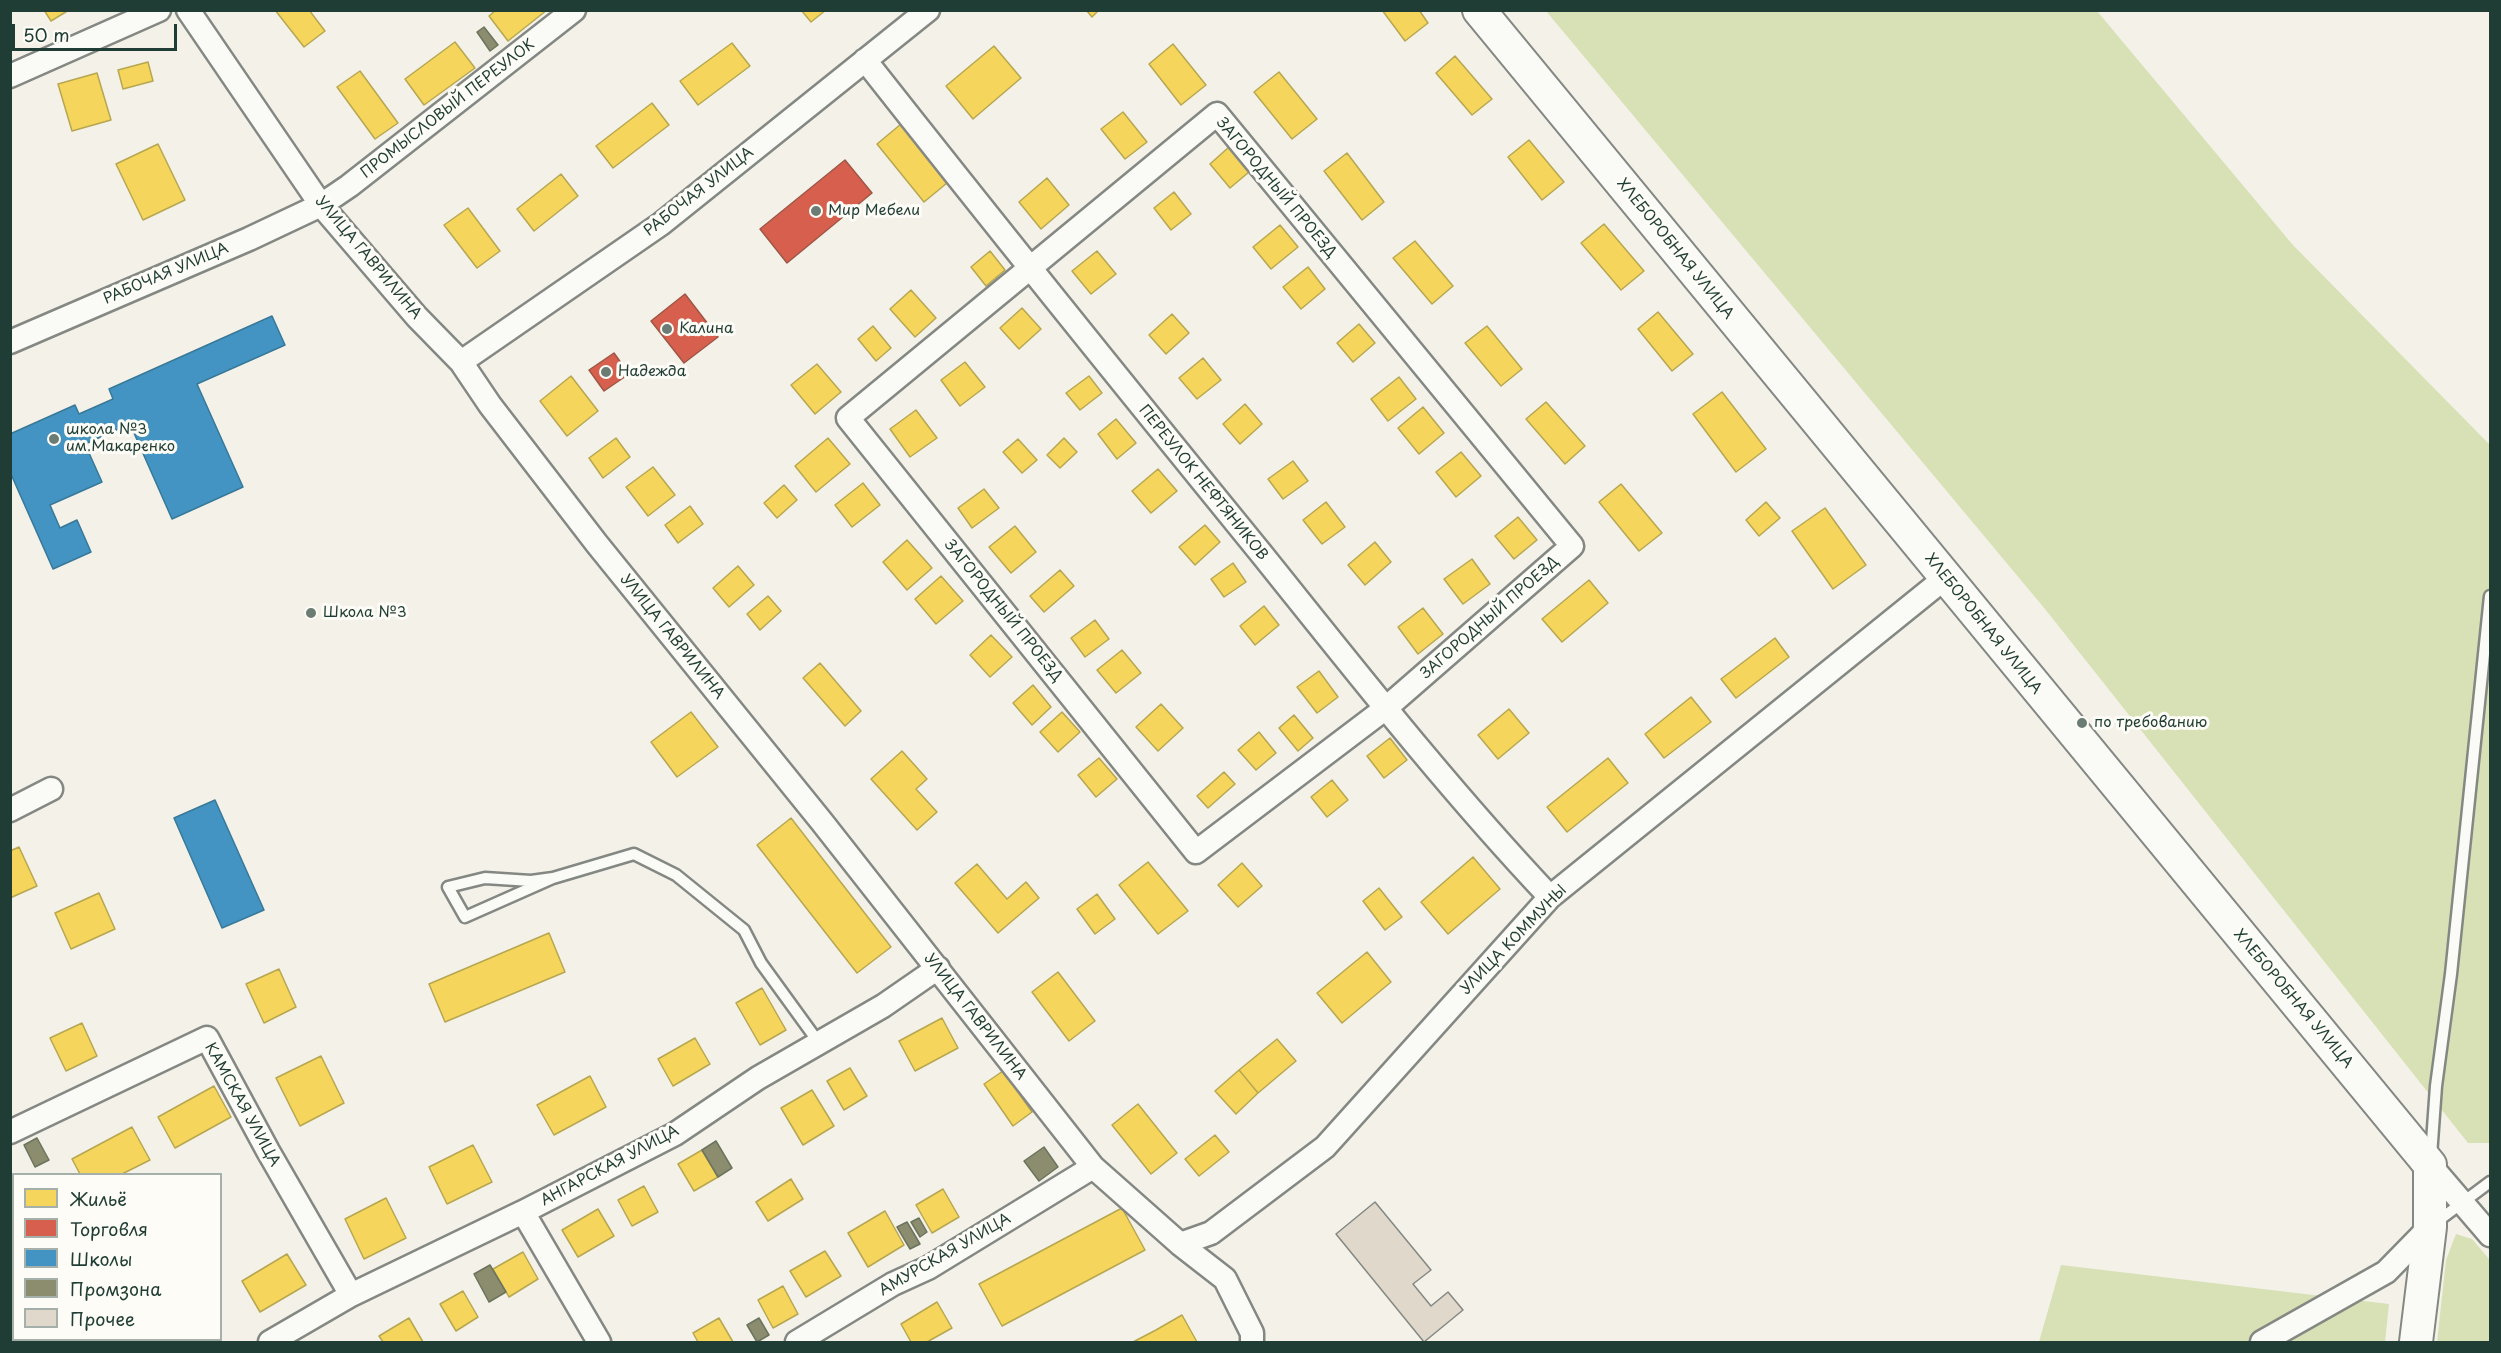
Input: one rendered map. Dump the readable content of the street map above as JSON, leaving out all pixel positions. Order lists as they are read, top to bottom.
{
  "streets": {
    "main road": ["ХЛЕБОРОБНАЯ УЛИЦА"],
    "street": [
      "ПРОМЫСЛОВЫЙ ПЕРЕУЛОК",
      "ЗАГОРОДНЫЙ ПРОЕЗД",
      "РАБОЧАЯ УЛИЦА",
      "УЛИЦА ГАВРИЛИНА",
      "ПЕРЕУЛОК НЕФТЯНИКОВ",
      "УЛИЦА КОММУНЫ",
      "КАМСКАЯ УЛИЦА",
      "АНГАРСКАЯ УЛИЦА",
      "АМУРСКАЯ УЛИЦА"
    ]
  },
  "crossings": [
    ["ПРОМЫСЛОВЫЙ ПЕРЕУЛОК", "РАБОЧАЯ УЛИЦА"],
    ["ПРОМЫСЛОВЫЙ ПЕРЕУЛОК", "УЛИЦА ГАВРИЛИНА"],
    ["ЗАГОРОДНЫЙ ПРОЕЗД", "ПЕРЕУЛОК НЕФТЯНИКОВ"],
    ["РАБОЧАЯ УЛИЦА", "УЛИЦА ГАВРИЛИНА"],
    ["РАБОЧАЯ УЛИЦА", "ПЕРЕУЛОК НЕФТЯНИКОВ"],
    ["ХЛЕБОРОБНАЯ УЛИЦА", "УЛИЦА КОММУНЫ"],
    ["УЛИЦА ГАВРИЛИНА", "УЛИЦА КОММУНЫ"],
    ["УЛИЦА ГАВРИЛИНА", "АНГАРСКАЯ УЛИЦА"],
    ["УЛИЦА ГАВРИЛИНА", "АМУРСКАЯ УЛИЦА"],
    ["ПЕРЕУЛОК НЕФТЯНИКОВ", "УЛИЦА КОММУНЫ"],
    ["КАМСКАЯ УЛИЦА", "АНГАРСКАЯ УЛИЦА"]
  ],
  "places": [
    "Мир Мебели",
    "Калина",
    "Надежда",
    "школа №3 им.Макаренко",
    "Школа №3",
    "по требованию"
  ],
  "legend": [
    "Жильё",
    "Торговля",
    "Школы",
    "Промзона",
    "Прочее"
  ],
  "scale_bar": "50 m"
}
